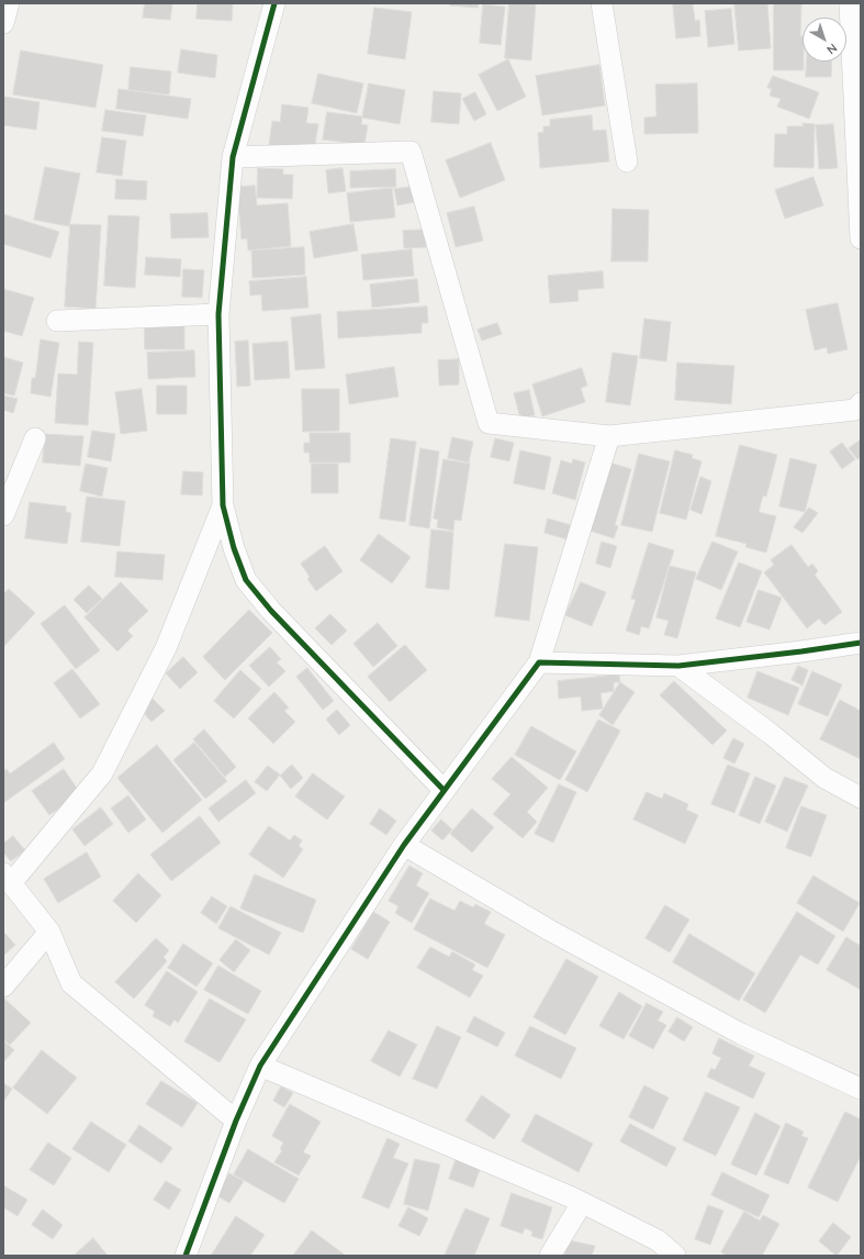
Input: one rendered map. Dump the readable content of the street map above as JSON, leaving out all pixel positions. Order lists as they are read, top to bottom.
{
  "north": "bottom right"
}
